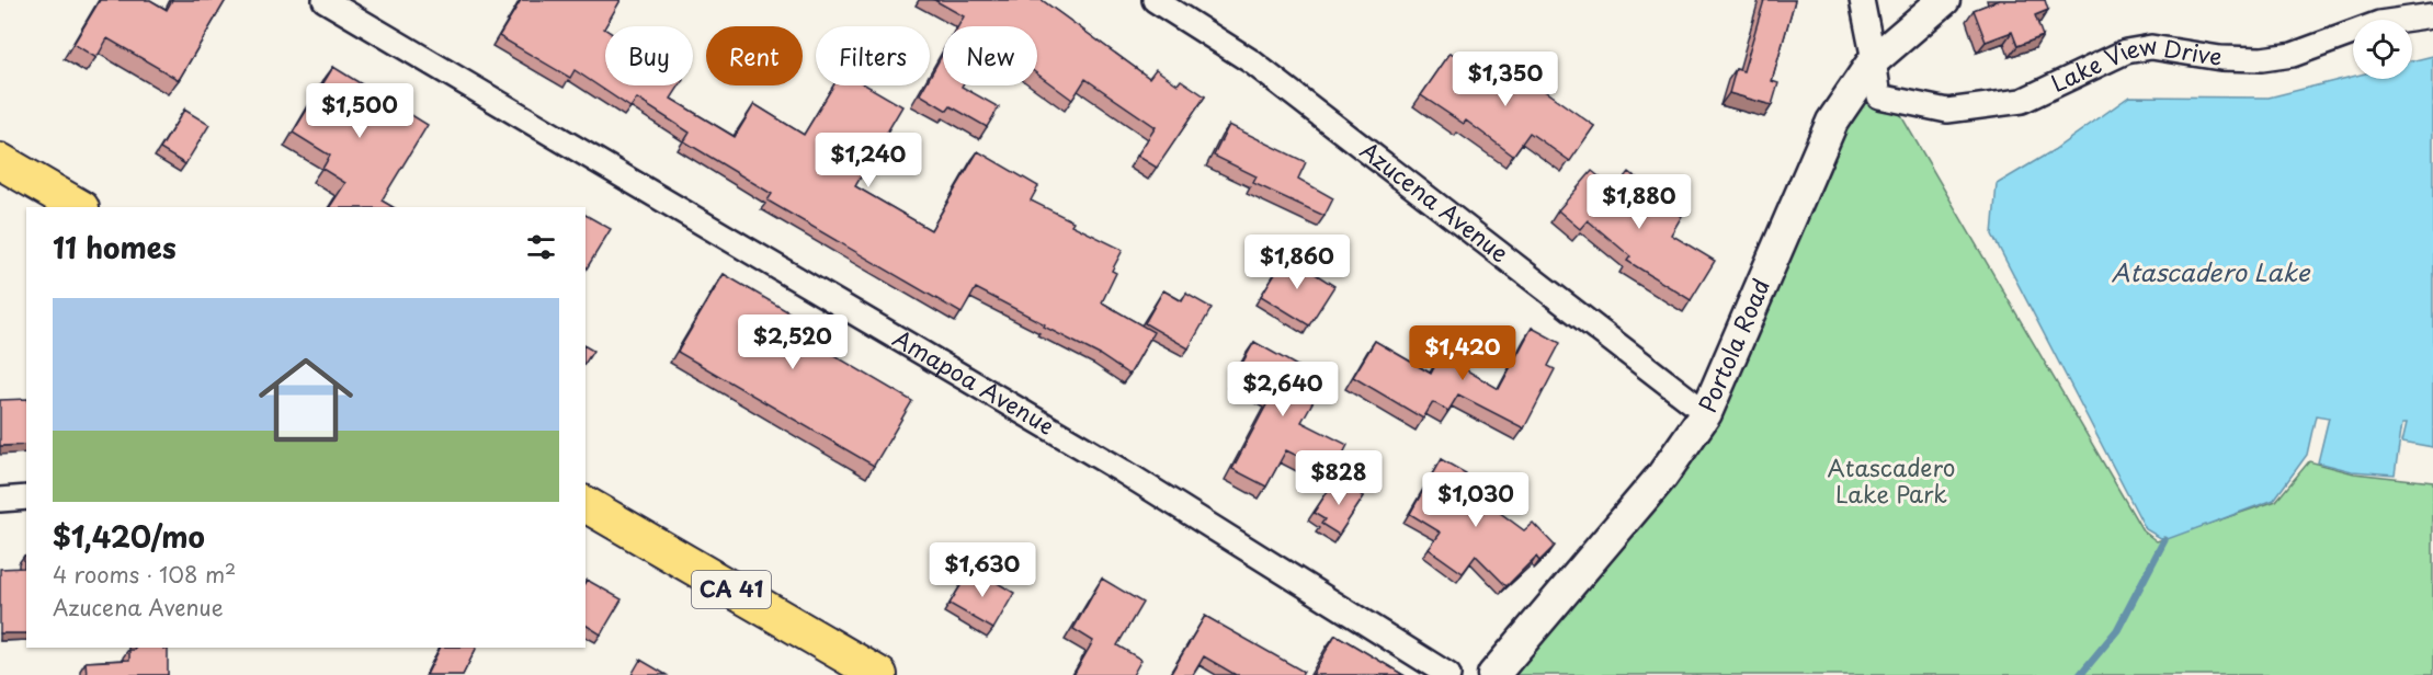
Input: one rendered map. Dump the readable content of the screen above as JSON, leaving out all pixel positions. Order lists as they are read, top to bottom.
{
  "streets": {
    "main road": ["CA 41"],
    "street": [
      "Lake View Drive",
      "Azucena Avenue",
      "Portola Road",
      "Amapoa Avenue"
    ]
  },
  "crossings": [
    ["Lake View Drive", "Portola Road"],
    ["Azucena Avenue", "Portola Road"]
  ],
  "water": ["Atascadero Lake"],
  "parks": ["Atascadero Lake Park"],
  "page": {
    "chip": [
      "Buy",
      "Rent",
      "Filters",
      "New"
    ],
    "price": [
      "$1,350",
      "$1,500",
      "$1,240",
      "$1,880",
      "$1,860",
      "$2,520",
      "$1,420",
      "$2,640",
      "$828",
      "$1,030",
      "$1,630"
    ],
    "heading": "11 homes",
    "list": [
      {
        "name": "$1,420/mo",
        "note": "4 rooms · 108 m² · Azucena Avenue"
      }
    ]
  }
}
